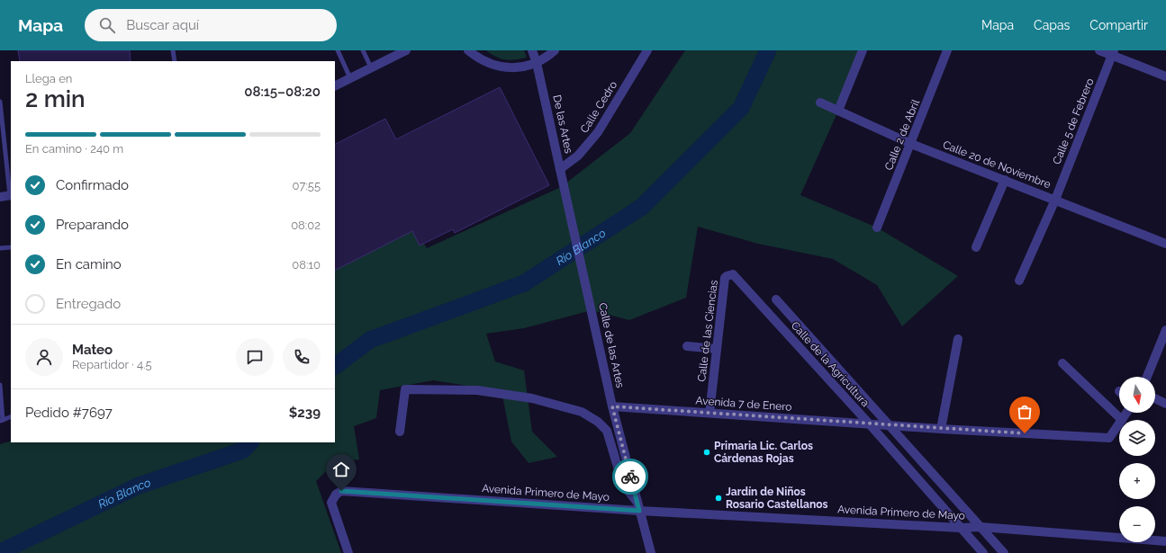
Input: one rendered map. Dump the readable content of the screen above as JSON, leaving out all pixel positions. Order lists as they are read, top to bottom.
{
  "streets": {
    "street": [
      "Calle Cedro",
      "Calle 5 de Febrero",
      "De las Artes",
      "Calle 2 de Abril",
      "Calle 20 de Noviembre",
      "Calle de las Ciencias",
      "Calle de las Artes",
      "Calle de la Agricultura",
      "Avenida 7 de Enero",
      "Avenida Primero de Mayo"
    ]
  },
  "crossings": [
    ["Calle Cedro", "De las Artes"],
    ["Calle 5 de Febrero", "Calle 20 de Noviembre"],
    ["De las Artes", "Calle de las Artes"],
    ["Calle 2 de Abril", "Calle 20 de Noviembre"],
    ["Calle de las Ciencias", "Calle de la Agricultura"],
    ["Calle de las Ciencias", "Avenida 7 de Enero"],
    ["Calle de las Artes", "Avenida 7 de Enero"],
    ["Calle de las Artes", "Avenida Primero de Mayo"],
    ["Calle de la Agricultura", "Avenida 7 de Enero"],
    ["Calle de la Agricultura", "Avenida Primero de Mayo"]
  ],
  "water": ["Río Blanco"],
  "places": ["Primaria Lic. Carlos Cárdenas Rojas", "Jardín de Niños Rosario Castellanos"],
  "north": "bottom",
  "page": {
    "header": "Mapa",
    "search": "Buscar aquí",
    "nav": ["Mapa", "Capas", "Compartir"],
    "heading": ["2 min", "Llega en", "08:15–08:20"],
    "panel": [
      "Mateo",
      "Repartidor · 4.5",
      "Pedido #7697",
      "$239"
    ],
    "bar": "En camino · 240 m",
    "list": [
      ["Confirmado", "07:55"],
      ["Preparando", "08:02"],
      ["En camino", "08:10"],
      "Entregado"
    ],
    "map_buttons": ["+", "−"]
  }
}
